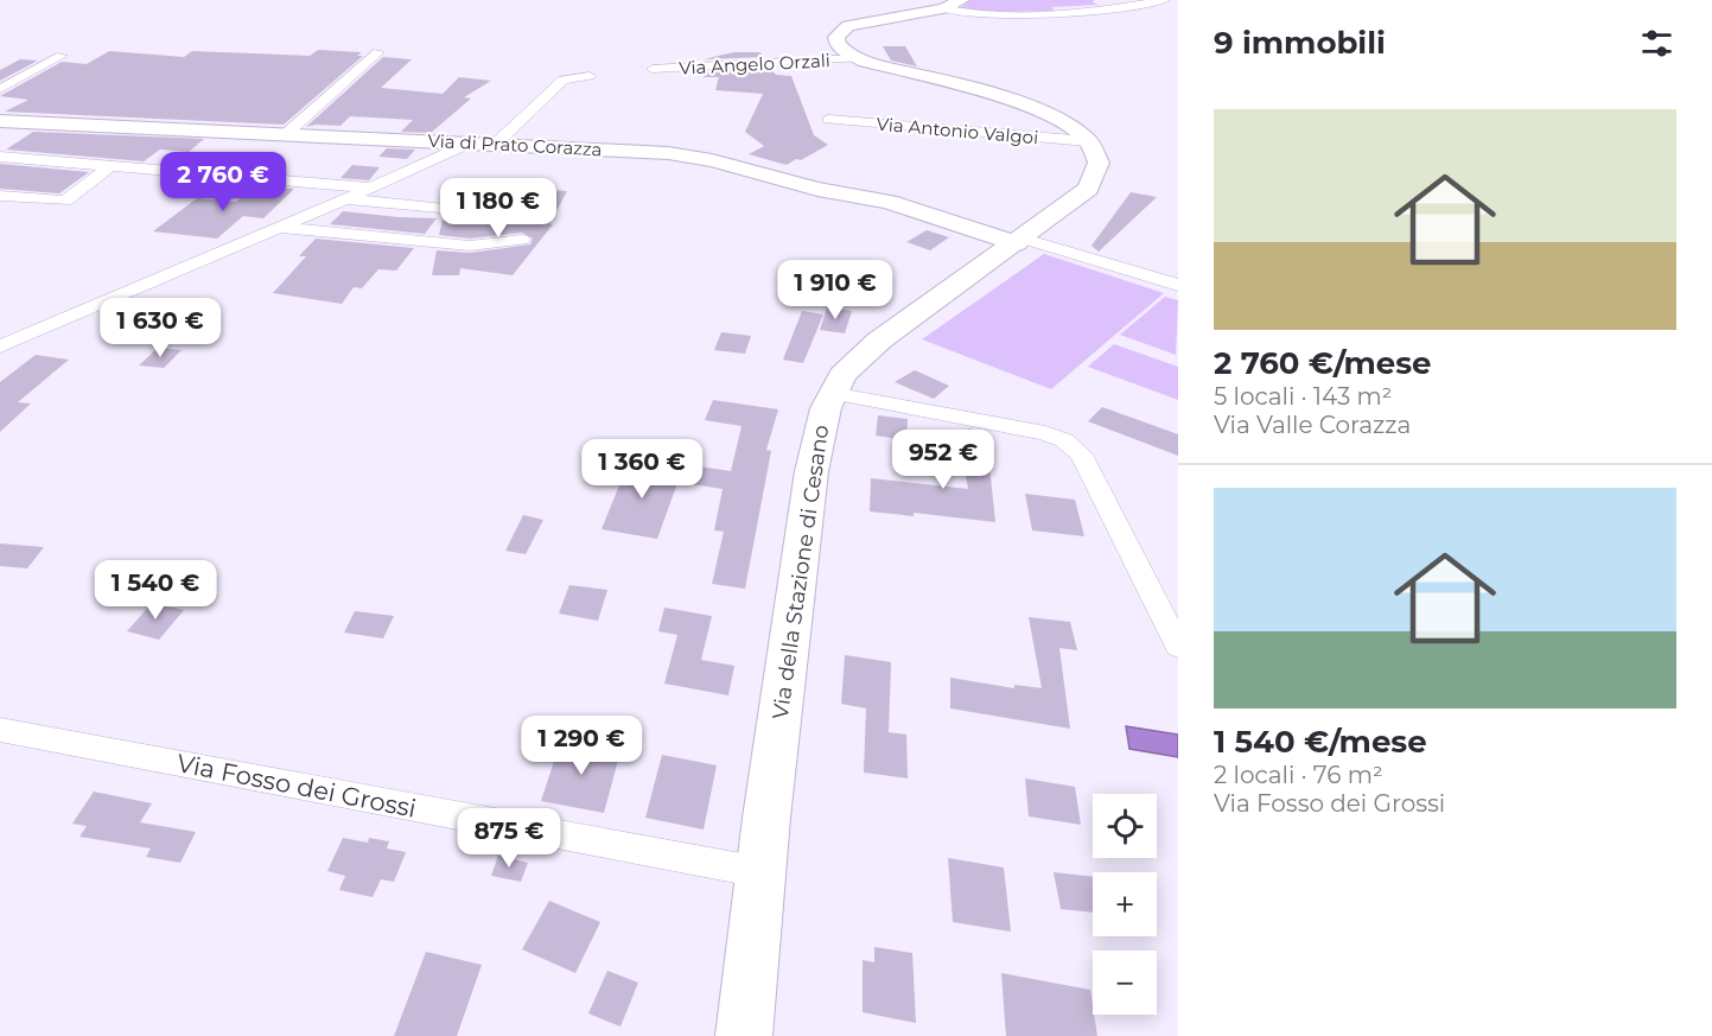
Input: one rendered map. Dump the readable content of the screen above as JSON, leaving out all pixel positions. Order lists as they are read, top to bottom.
{
  "streets": {
    "street": [
      "Via Angelo Orzali",
      "Via Antonio Valgoi",
      "Via di Prato Corazza",
      "Via della Stazione di Cesano",
      "Via Fosso dei Grossi"
    ]
  },
  "crossings": [
    ["Via Antonio Valgoi", "Via della Stazione di Cesano"],
    ["Via di Prato Corazza", "Via della Stazione di Cesano"],
    ["Via della Stazione di Cesano", "Via Fosso dei Grossi"]
  ],
  "page": {
    "heading": "9 immobili",
    "list": [
      {
        "name": "2 760 €/mese",
        "note": "5 locali · 143 m² · Via Valle Corazza"
      },
      {
        "name": "1 540 €/mese",
        "note": "2 locali · 76 m² · Via Fosso dei Grossi"
      }
    ],
    "price": [
      "2 760 €",
      "1 180 €",
      "1 910 €",
      "1 630 €",
      "952 €",
      "1 360 €",
      "1 540 €",
      "1 290 €",
      "875 €"
    ],
    "map_buttons": ["+", "−"]
  }
}
